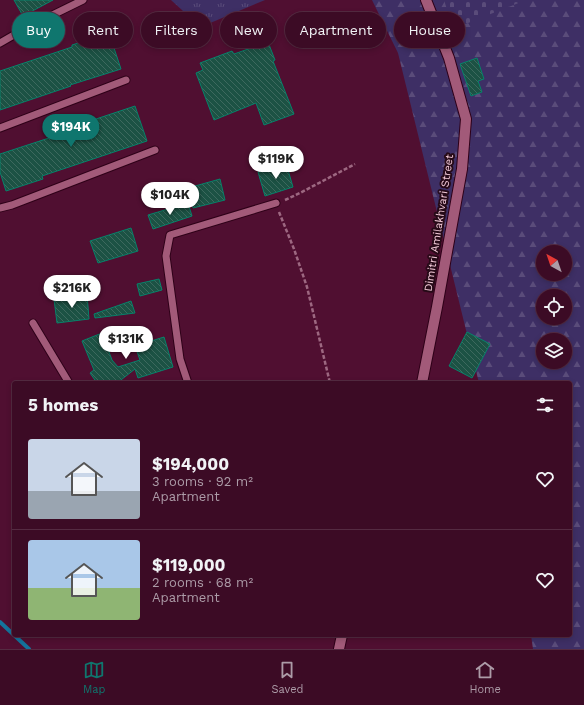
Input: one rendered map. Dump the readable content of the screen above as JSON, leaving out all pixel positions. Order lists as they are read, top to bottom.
{
  "streets": {
    "street": ["Dimitri Amilakhvari Street"]
  },
  "north": "top left",
  "page": {
    "chip": [
      "Buy",
      "Rent",
      "Filters",
      "New",
      "Apartment",
      "House"
    ],
    "price": [
      "$194K",
      "$119K",
      "$104K",
      "$216K",
      "$131K"
    ],
    "heading": "5 homes",
    "list": [
      {
        "name": "$194,000",
        "note": "3 rooms · 92 m² · Apartment"
      },
      {
        "name": "$119,000",
        "note": "2 rooms · 68 m² · Apartment"
      }
    ],
    "tabs": ["Map", "Saved", "Home"]
  }
}
